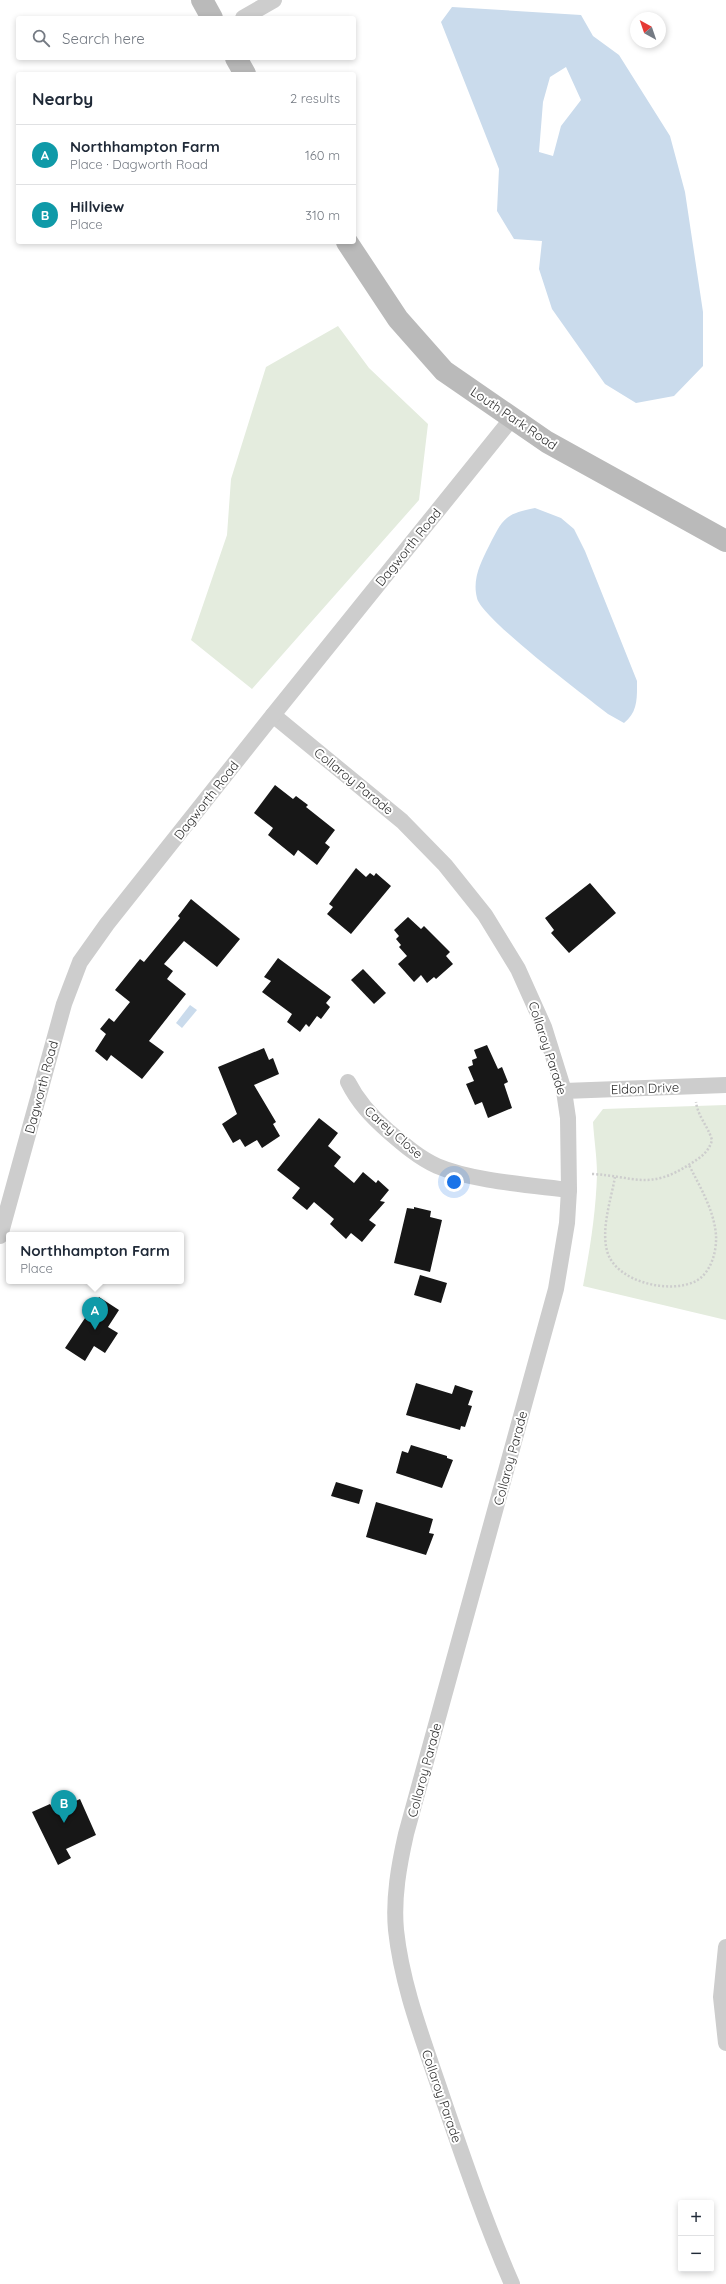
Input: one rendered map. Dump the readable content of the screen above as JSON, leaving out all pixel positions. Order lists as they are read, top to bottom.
{
  "streets": {
    "street": [
      "Louth Park Road",
      "Dagworth Road",
      "Collaroy Parade",
      "Eldon Drive",
      "Carey Close"
    ]
  },
  "crossings": [
    ["Louth Park Road", "Dagworth Road"],
    ["Dagworth Road", "Collaroy Parade"],
    ["Collaroy Parade", "Eldon Drive"],
    ["Collaroy Parade", "Carey Close"]
  ],
  "north": "top left",
  "page": {
    "search": "Search here",
    "heading": ["Nearby", "2 results"],
    "list": [
      {
        "mark": "A",
        "name": "Northhampton Farm",
        "note": "Place · Dagworth Road",
        "value": "160 m"
      },
      {
        "mark": "B",
        "name": "Hillview",
        "note": "Place",
        "value": "310 m"
      }
    ],
    "popup": ["Northhampton Farm", "Place"],
    "pins": ["A", "B"],
    "map_buttons": ["+", "−"]
  }
}
